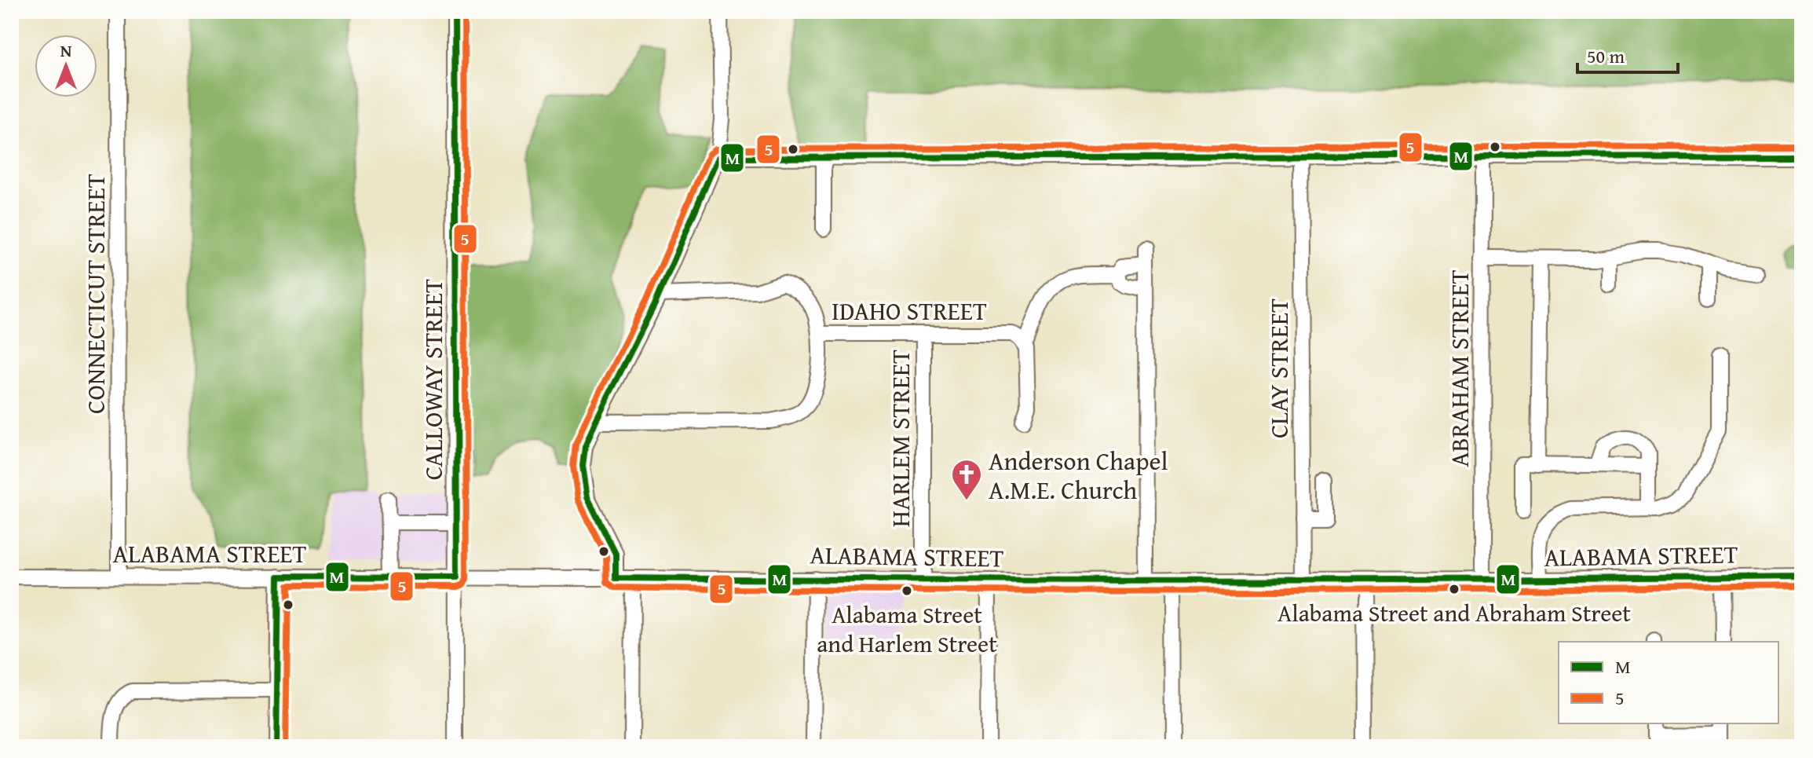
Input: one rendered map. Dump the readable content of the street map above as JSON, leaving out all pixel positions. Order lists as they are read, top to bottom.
{
  "streets": {
    "street": [
      "CONNECTICUT STREET",
      "IDAHO STREET",
      "CLAY STREET",
      "ABRAHAM STREET",
      "CALLOWAY STREET",
      "HARLEM STREET",
      "ALABAMA STREET"
    ]
  },
  "crossings": [
    ["CONNECTICUT STREET", "ALABAMA STREET"],
    ["IDAHO STREET", "HARLEM STREET"],
    ["CLAY STREET", "ALABAMA STREET"],
    ["ABRAHAM STREET", "ALABAMA STREET"],
    ["CALLOWAY STREET", "ALABAMA STREET"],
    ["HARLEM STREET", "ALABAMA STREET"]
  ],
  "places": {
    "church": ["Anderson Chapel A.M.E. Church"],
    "other": ["Alabama Street and Abraham Street", "Alabama Street and Harlem Street"]
  },
  "lines": ["transit line M", "transit line 5"],
  "legend": ["M", "5"],
  "scale_bar": "50 m",
  "north": "top"
}
